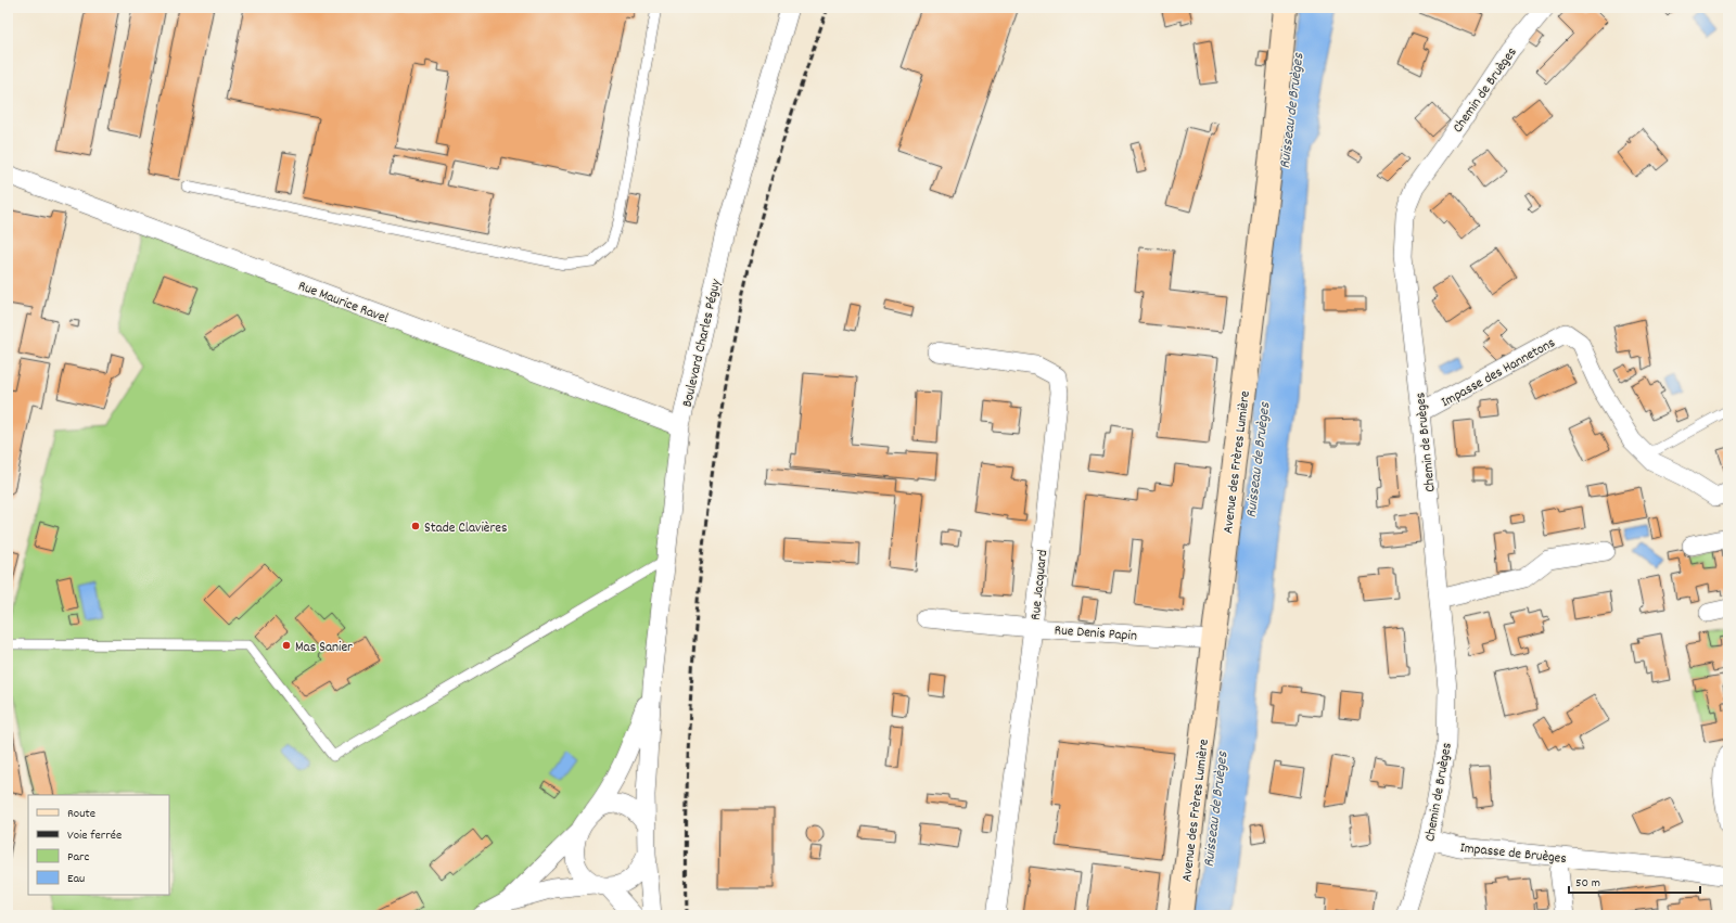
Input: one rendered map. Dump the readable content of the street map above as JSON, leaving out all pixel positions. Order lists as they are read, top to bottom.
{
  "streets": {
    "street": [
      "Chemin de Bruèges",
      "Rue Maurice Ravel",
      "Boulevard Charles Péguy",
      "Impasse des Hannetons",
      "Avenue des Frères Lumière",
      "Rue Jacquard",
      "Rue Denis Papin",
      "Impasse de Bruèges"
    ]
  },
  "crossings": [
    ["Chemin de Bruèges", "Impasse des Hannetons"],
    ["Chemin de Bruèges", "Impasse de Bruèges"],
    ["Rue Maurice Ravel", "Boulevard Charles Péguy"],
    ["Avenue des Frères Lumière", "Rue Denis Papin"],
    ["Rue Jacquard", "Rue Denis Papin"]
  ],
  "water": ["Ruisseau de Bruèges"],
  "places": ["Stade Clavières", "Mas Sanier"],
  "legend": [
    "Route",
    "Voie ferrée",
    "Parc",
    "Eau"
  ],
  "scale_bar": "50 m"
}
